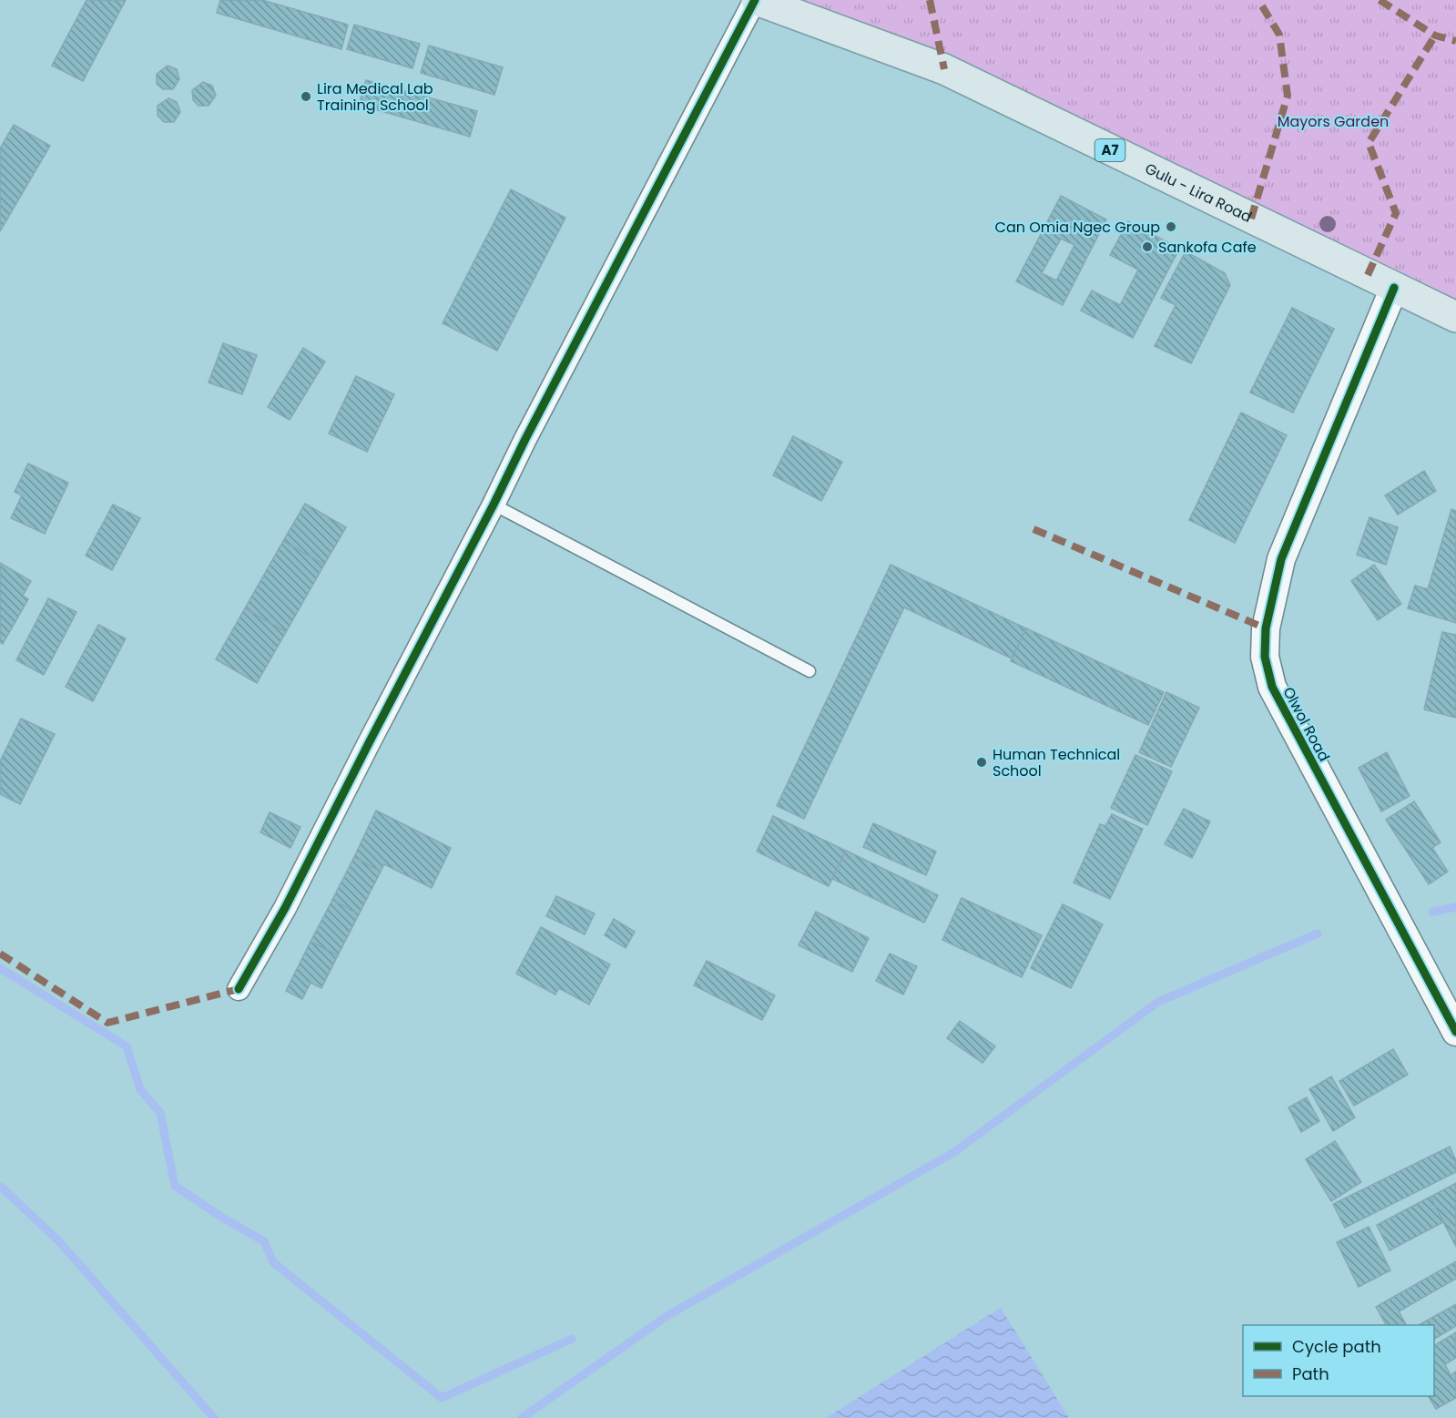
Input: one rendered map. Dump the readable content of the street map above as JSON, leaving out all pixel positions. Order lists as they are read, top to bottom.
{
  "streets": {
    "main road": ["A7", "Gulu - Lira Road"],
    "street": ["Olwol Road"]
  },
  "crossings": [
    ["Gulu - Lira Road", "Olwol Road"]
  ],
  "parks": ["Mayors Garden"],
  "places": [
    "Lira Medical Lab Training School",
    "Can Omia Ngec Group",
    "Sankofa Cafe",
    "Human Technical School"
  ],
  "legend": ["Cycle path", "Path"]
}
